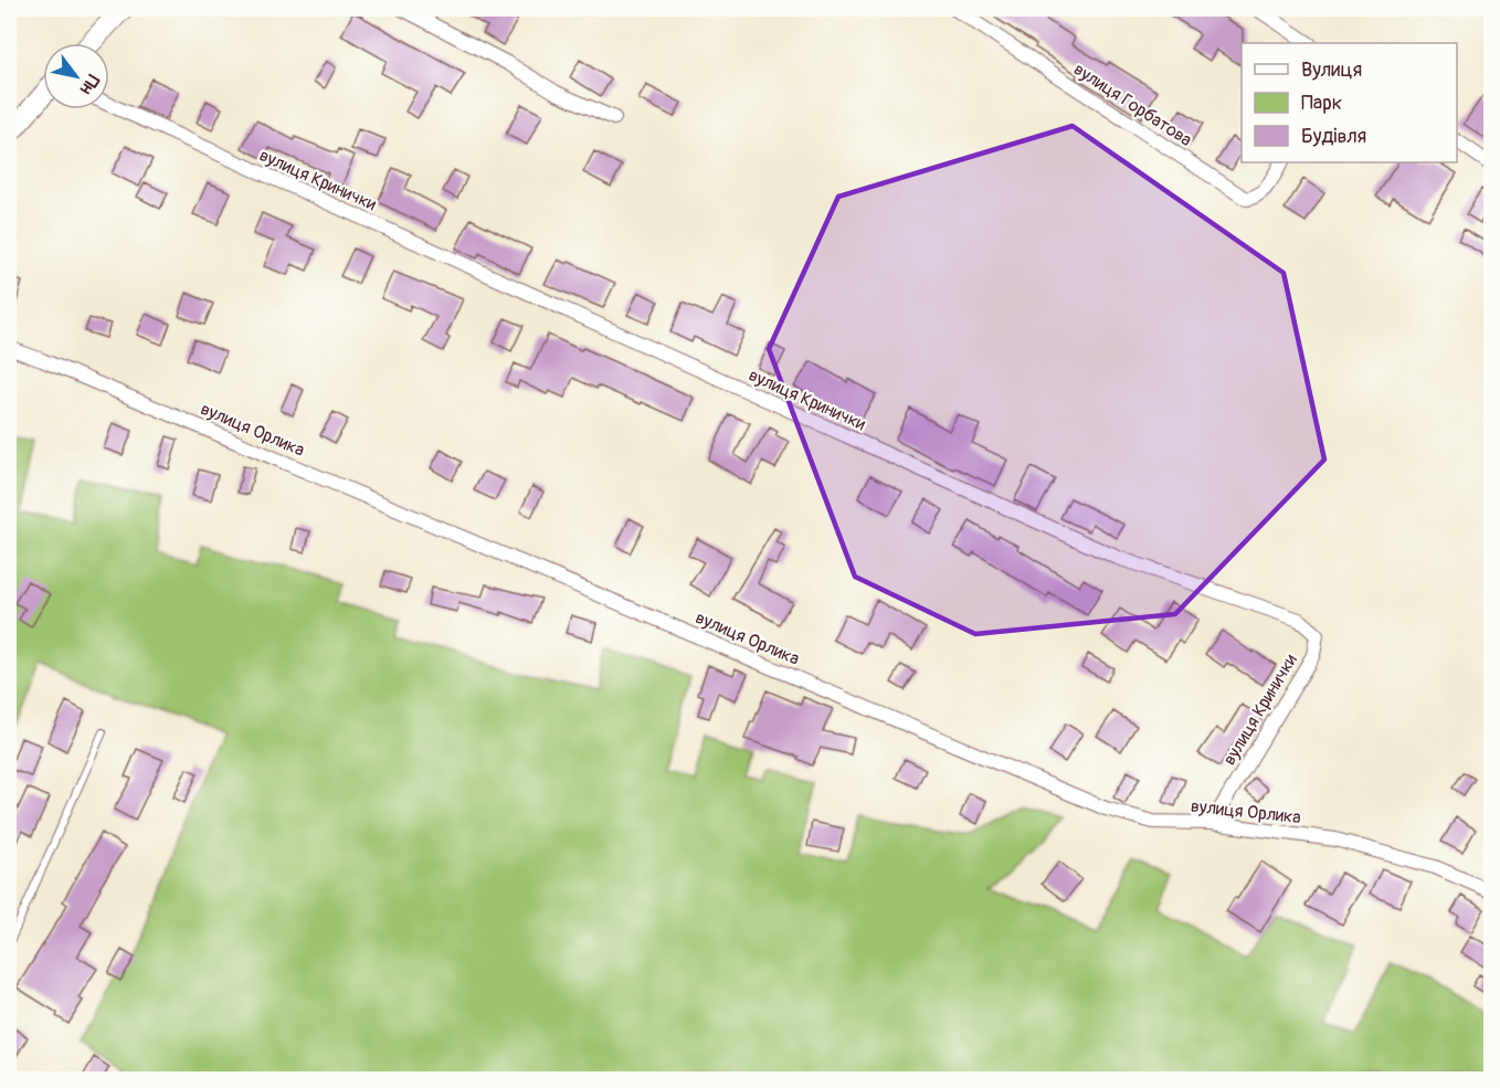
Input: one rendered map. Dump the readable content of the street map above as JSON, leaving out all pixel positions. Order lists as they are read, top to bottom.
{
  "streets": {
    "street": ["вулиця Горбатова", "вулиця Кринички", "вулиця Орлика"]
  },
  "crossings": [
    ["вулиця Кринички", "вулиця Орлика"]
  ],
  "legend": ["Вулиця", "Парк", "Будівля"],
  "north": "bottom right"
}
